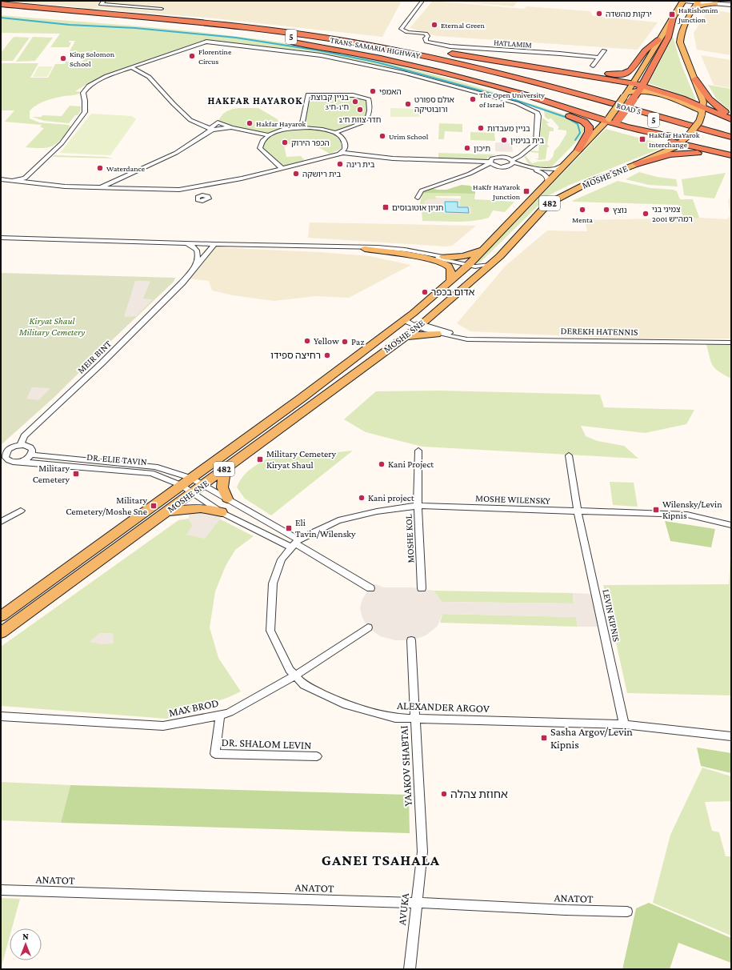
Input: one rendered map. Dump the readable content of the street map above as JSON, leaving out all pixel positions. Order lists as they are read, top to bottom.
{
  "streets": {
    "highway": ["5", "ROAD 5"],
    "main road": ["MOSHE SNE", "482"],
    "street": [
      "HATLAMIM",
      "DEREKH HATENNIS",
      "MEIR BINT",
      "DR. ELIE TAVIN",
      "MOSHE WILENSKY",
      "MOSHE KOL",
      "LEVIN KIPNIS",
      "ALEXANDER ARGOV",
      "MAX BROD",
      "DR. SHALOM LEVIN",
      "YAAKOV SHABTAI",
      "ANATOT",
      "AVUKA"
    ]
  },
  "crossings": [
    ["5", "ROAD 5"],
    ["MOSHE SNE", "DEREKH HATENNIS"],
    ["MOSHE SNE", "DR. ELIE TAVIN"],
    ["DR. ELIE TAVIN", "MOSHE WILENSKY"],
    ["DR. ELIE TAVIN", "ALEXANDER ARGOV"],
    ["MOSHE WILENSKY", "MOSHE KOL"],
    ["MOSHE WILENSKY", "LEVIN KIPNIS"],
    ["MOSHE WILENSKY", "ALEXANDER ARGOV"],
    ["LEVIN KIPNIS", "ALEXANDER ARGOV"],
    ["ALEXANDER ARGOV", "MAX BROD"],
    ["ALEXANDER ARGOV", "YAAKOV SHABTAI"],
    ["MAX BROD", "DR. SHALOM LEVIN"],
    ["YAAKOV SHABTAI", "AVUKA"],
    ["ANATOT", "AVUKA"]
  ],
  "districts": ["HAKFAR HAYAROK", "GANEI TSAHALA"],
  "parks": ["Kiryat Shaul Military Cemetery"],
  "places": {
    "other": [
      "ירקות מהשדה",
      "Eternal Green",
      "Florentine Circus",
      "King Solomon School",
      "האמפי",
      "The Open University of Israel",
      "בניין קבוצת ח'1-ח'3",
      "אולם ספורט ורובוטיקה",
      "חדר צוות ח'2",
      "Hakfar Hayarok",
      "בניין מעבדות",
      "Urim School",
      "בית בנימין",
      "הכפר הירוק",
      "תיכון",
      "בית רינה",
      "Waterdance",
      "בית ריושקה",
      "Menta",
      "נוצץ",
      "צמיגי בני 2001 רמה\"ש",
      "אדום בכפר",
      "Yellow",
      "Paz",
      "רחיצה ספידו",
      "Kani Project",
      "Kani project",
      "אחוזת צהלה"
    ],
    "transit": [
      "HaRishonim Junction",
      "HaKfar HaYarok Interchange",
      "HaKfr HaYarok Junction",
      "חניון אוטובוסים",
      "Military Cemetery Kiryat Shaul",
      "Military Cemetery",
      "Military Cemetery/Moshe Sne",
      "Wilensky/Levin Kipnis",
      "Eli Tavin/Wilensky",
      "Sasha Argov/Levin Kipnis"
    ]
  },
  "north": "top"
}
